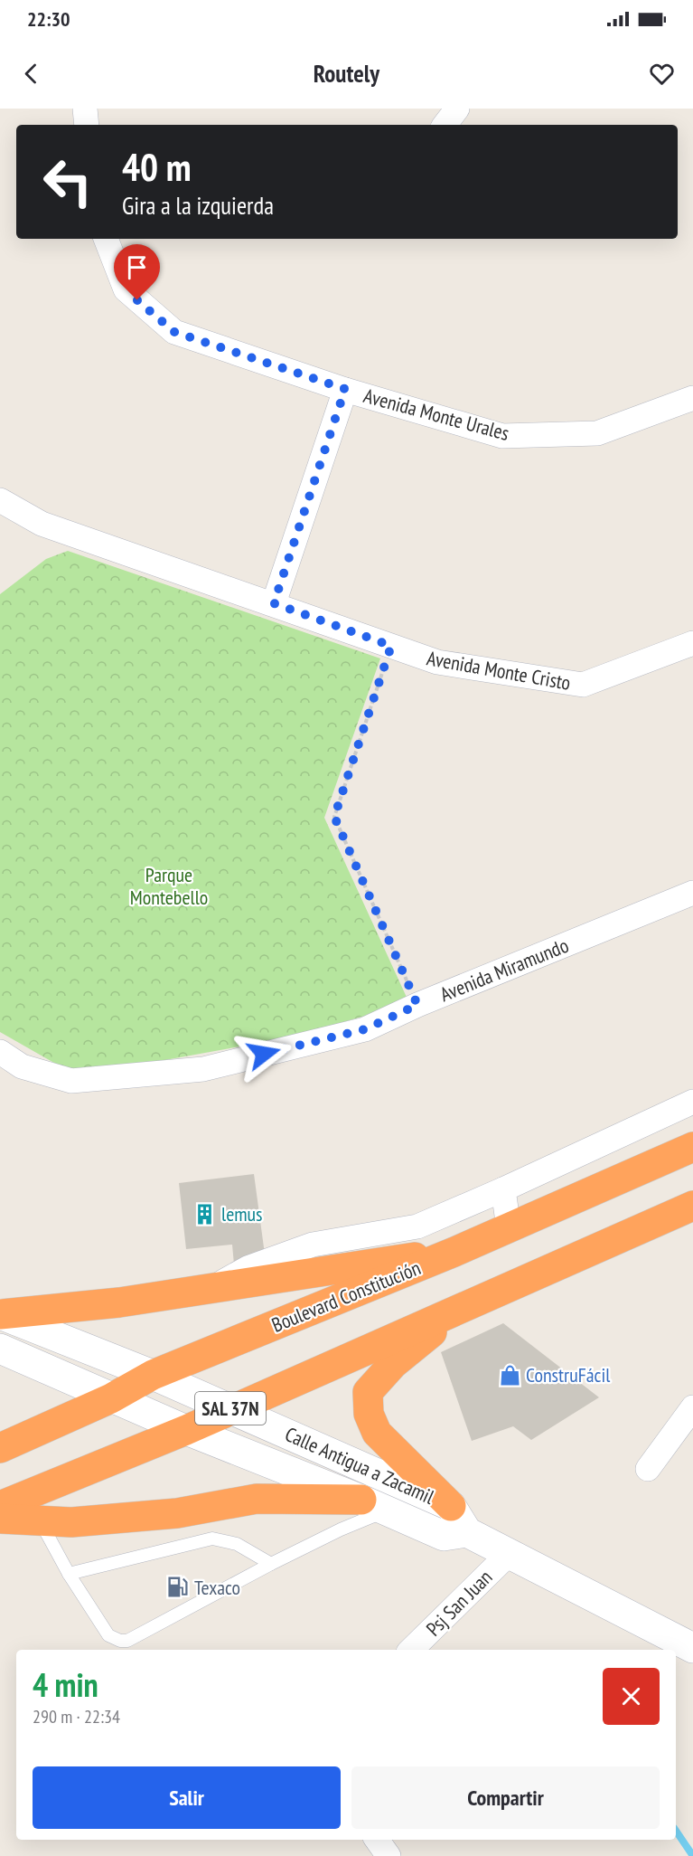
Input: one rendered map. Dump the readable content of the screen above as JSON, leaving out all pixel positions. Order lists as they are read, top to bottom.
{
  "streets": {
    "highway": ["Boulevard Constitución", "SAL 37N"],
    "street": [
      "Avenida Monte Urales",
      "Avenida Monte Cristo",
      "Avenida Miramundo",
      "Calle Antigua a Zacamil",
      "Psj San Juan"
    ]
  },
  "crossings": [
    ["Boulevard Constitución", "Calle Antigua a Zacamil"],
    ["SAL 37N", "Calle Antigua a Zacamil"]
  ],
  "parks": ["Parque Montebello"],
  "places": {
    "building": ["lemus"],
    "shop": ["ConstruFácil"],
    "fuel station": ["Texaco"]
  },
  "page": {
    "status": "22:30",
    "header": "Routely",
    "turn": ["40 m", "Gira a la izquierda"],
    "heading": ["4 min", "290 m · 22:34"],
    "buttons": ["Salir", "Compartir"]
  }
}
